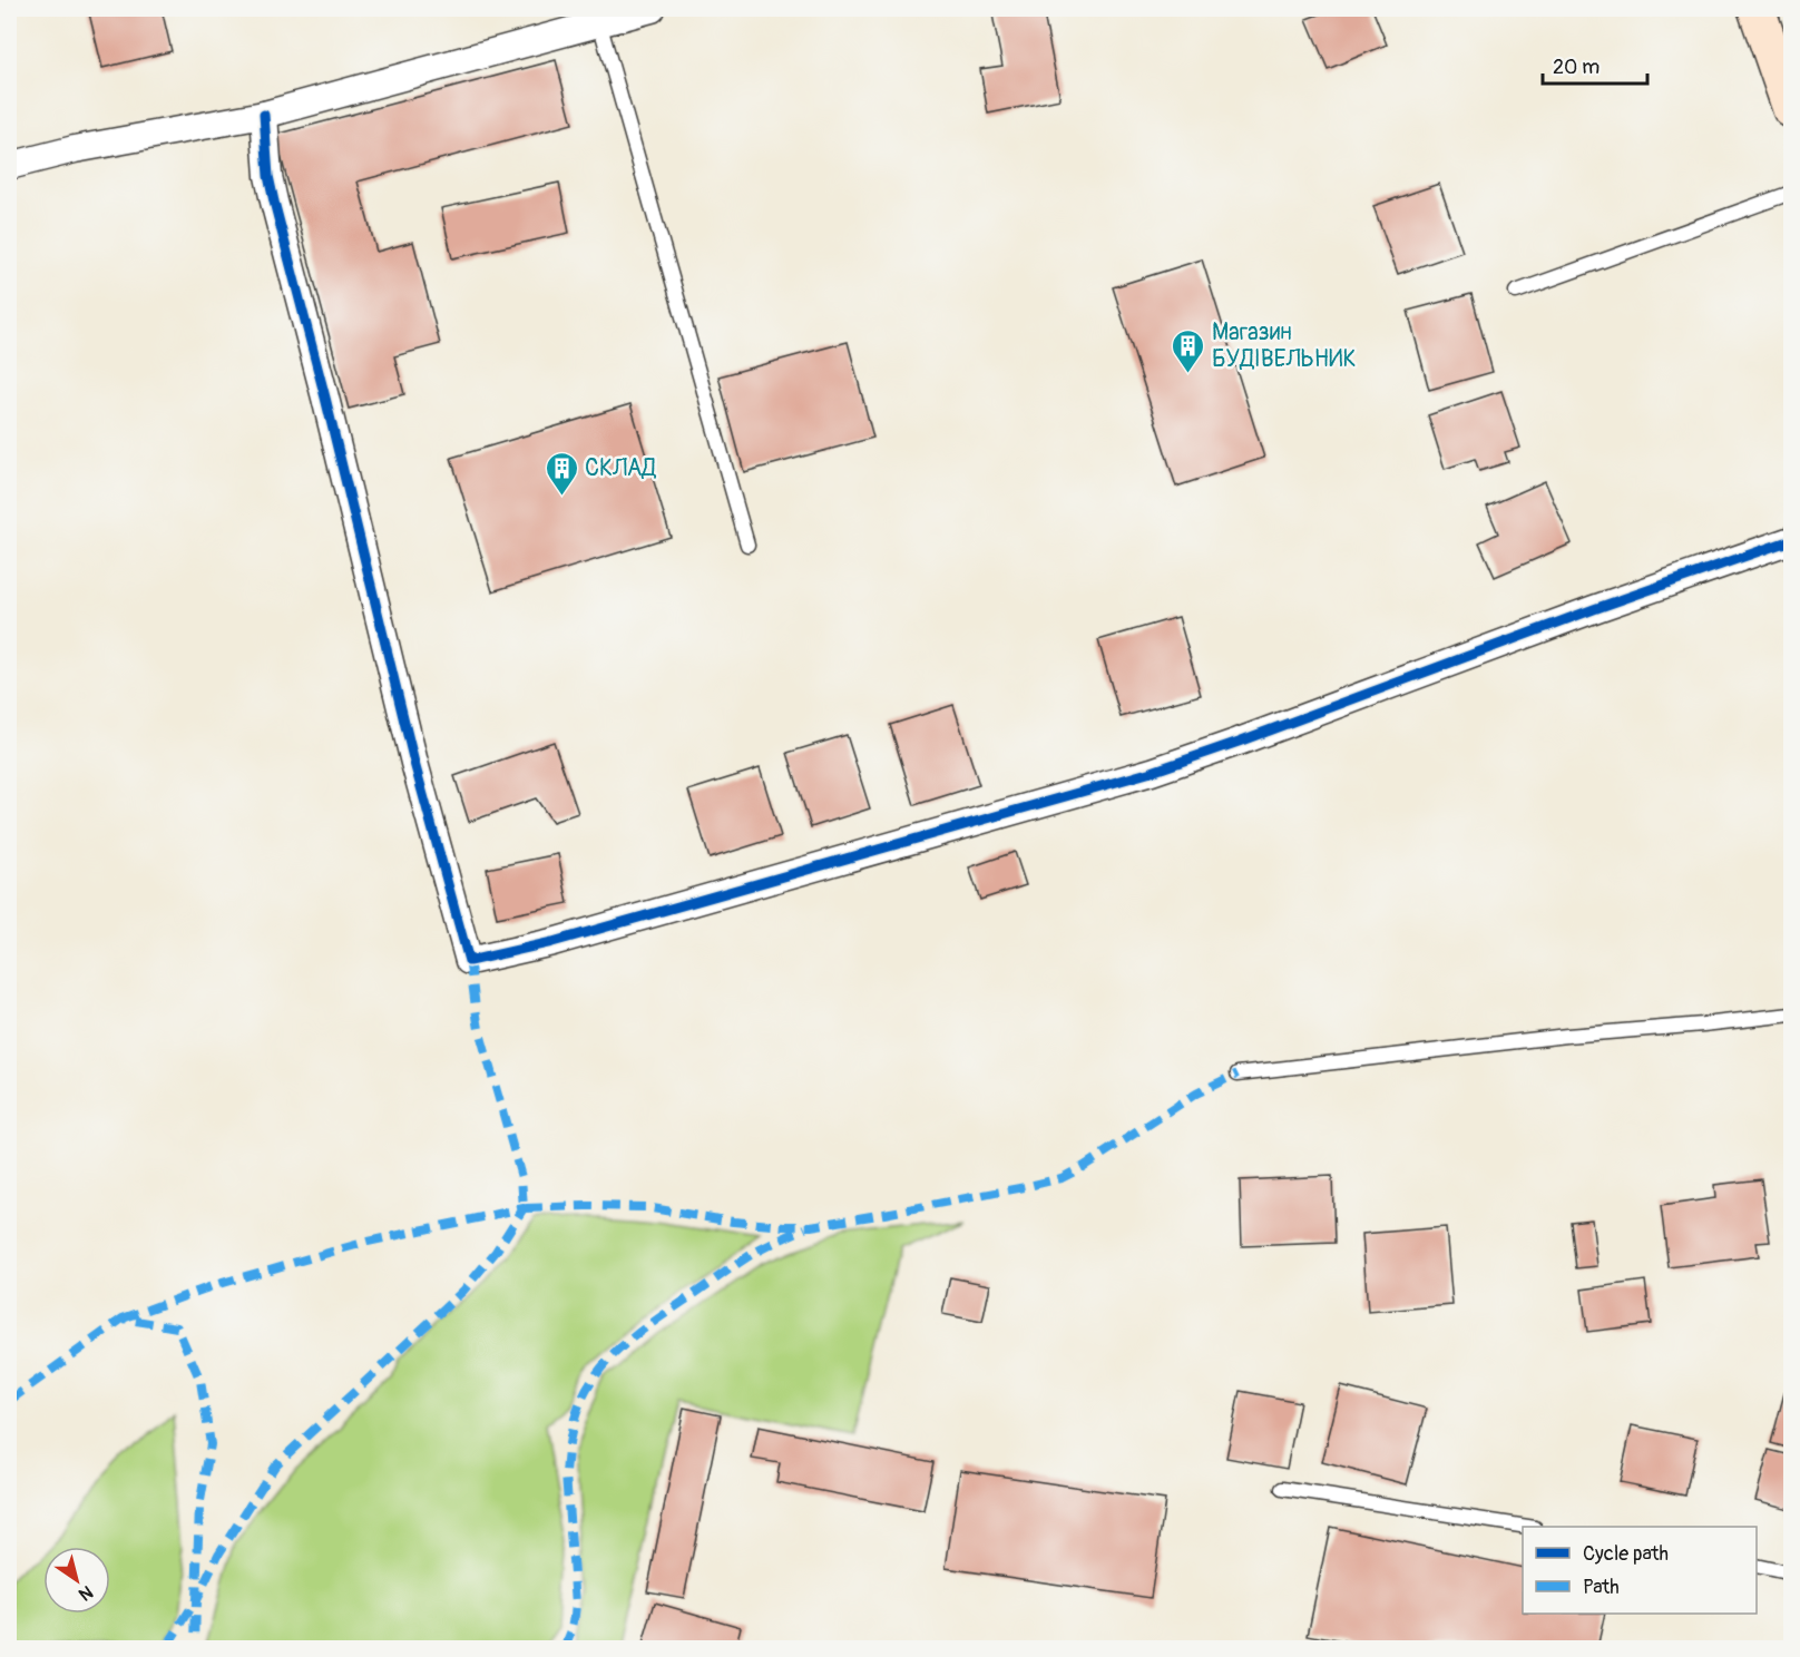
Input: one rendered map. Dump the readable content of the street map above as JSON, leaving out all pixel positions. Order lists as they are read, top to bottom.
{
  "places": {
    "building": ["Магазин БУДІВЕЛЬНИК", "СКЛАД"]
  },
  "legend": ["Cycle path", "Path"],
  "scale_bar": "20 m",
  "north": "bottom right"
}
